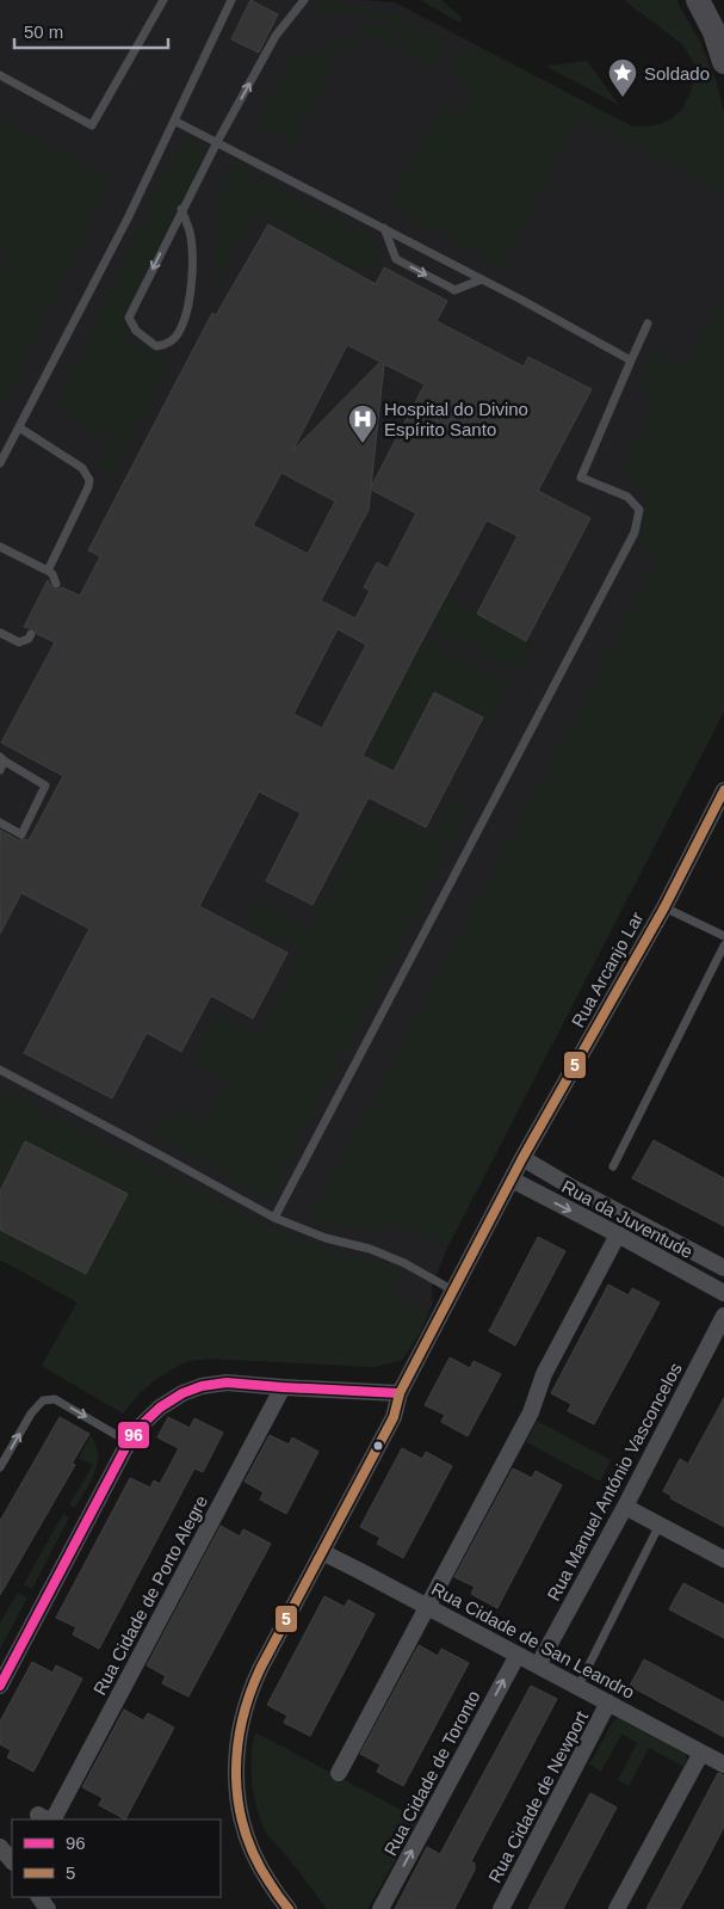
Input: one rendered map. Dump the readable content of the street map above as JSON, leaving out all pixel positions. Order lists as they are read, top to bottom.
{
  "streets": {
    "street": [
      "Rua Arcanjo Lar",
      "Rua da Juventude",
      "Rua Manuel António Vasconcelos",
      "Rua Cidade de Porto Alegre",
      "Rua Cidade de San Leandro",
      "Rua Cidade de Toronto",
      "Rua Cidade de Newport"
    ]
  },
  "crossings": [
    ["Rua Arcanjo Lar", "Rua da Juventude"],
    ["Rua Arcanjo Lar", "Rua Cidade de San Leandro"],
    ["Rua Manuel António Vasconcelos", "Rua Cidade de San Leandro"],
    ["Rua Cidade de San Leandro", "Rua Cidade de Toronto"],
    ["Rua Cidade de San Leandro", "Rua Cidade de Newport"]
  ],
  "places": {
    "place": ["Soldado"],
    "hospital": ["Hospital do Divino Espírito Santo"]
  },
  "lines": ["transit line 5", "transit line 96"],
  "legend": ["96", "5"],
  "scale_bar": "50 m"
}
